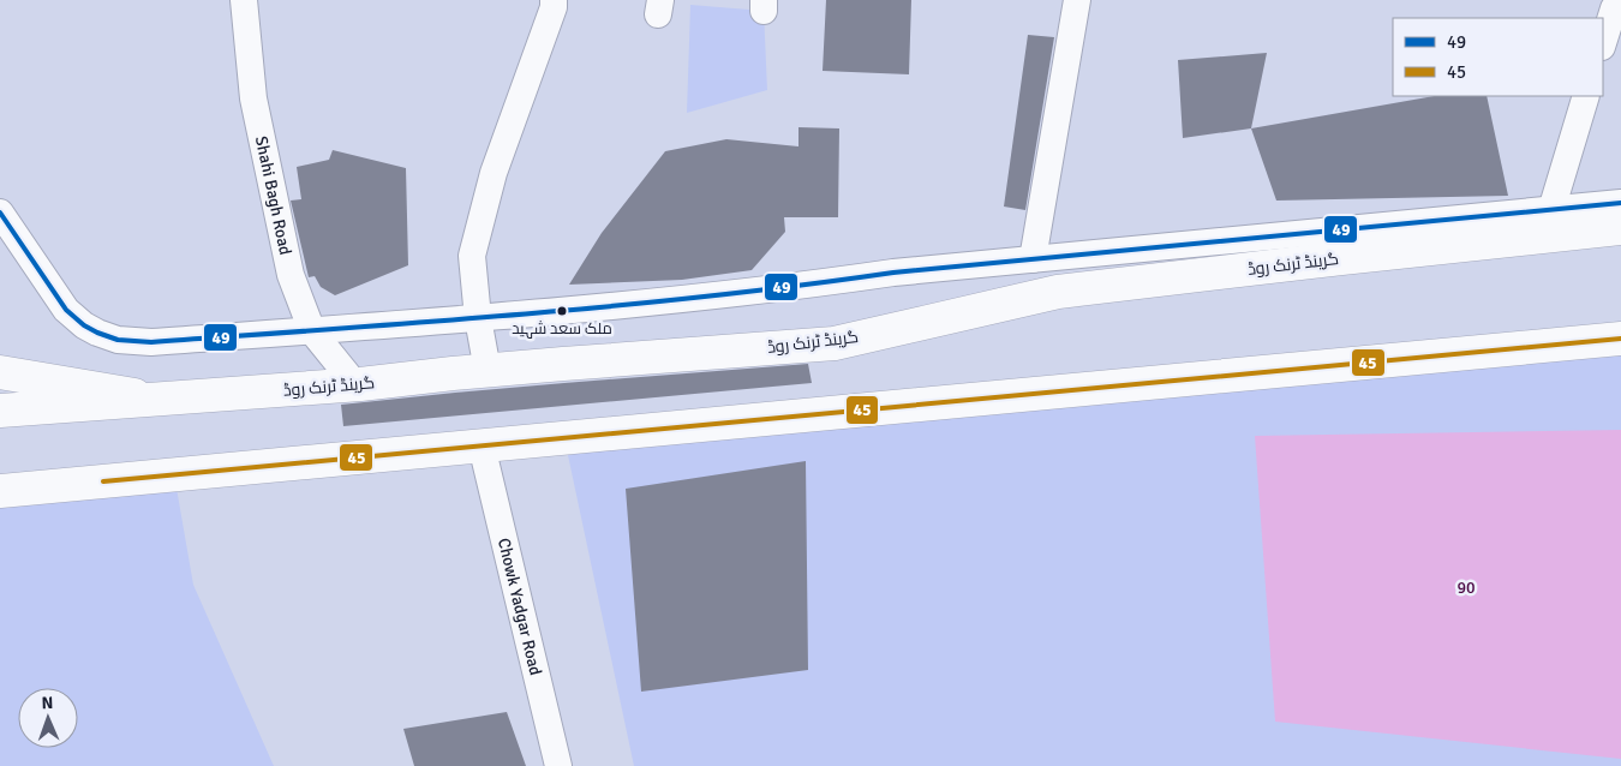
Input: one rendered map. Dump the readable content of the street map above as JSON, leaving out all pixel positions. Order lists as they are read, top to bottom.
{
  "streets": {
    "main road": ["گرینڈ ٹرنک روڈ"],
    "street": ["Shahi Bagh Road", "Chowk Yadgar Road"]
  },
  "parks": ["90"],
  "places": ["ملک سعد شہید"],
  "lines": ["transit line 49", "transit line 45"],
  "legend": ["49", "45"],
  "north": "top"
}
